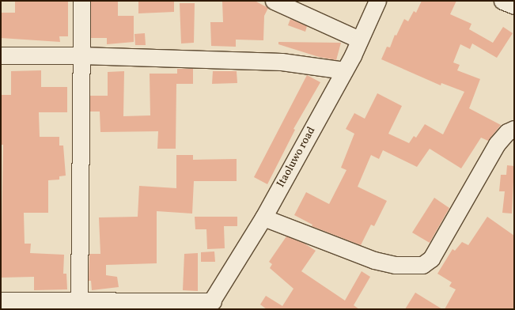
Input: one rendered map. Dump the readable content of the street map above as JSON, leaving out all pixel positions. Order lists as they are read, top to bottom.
{
  "streets": {
    "street": ["Itaoluwo road"]
  }
}
